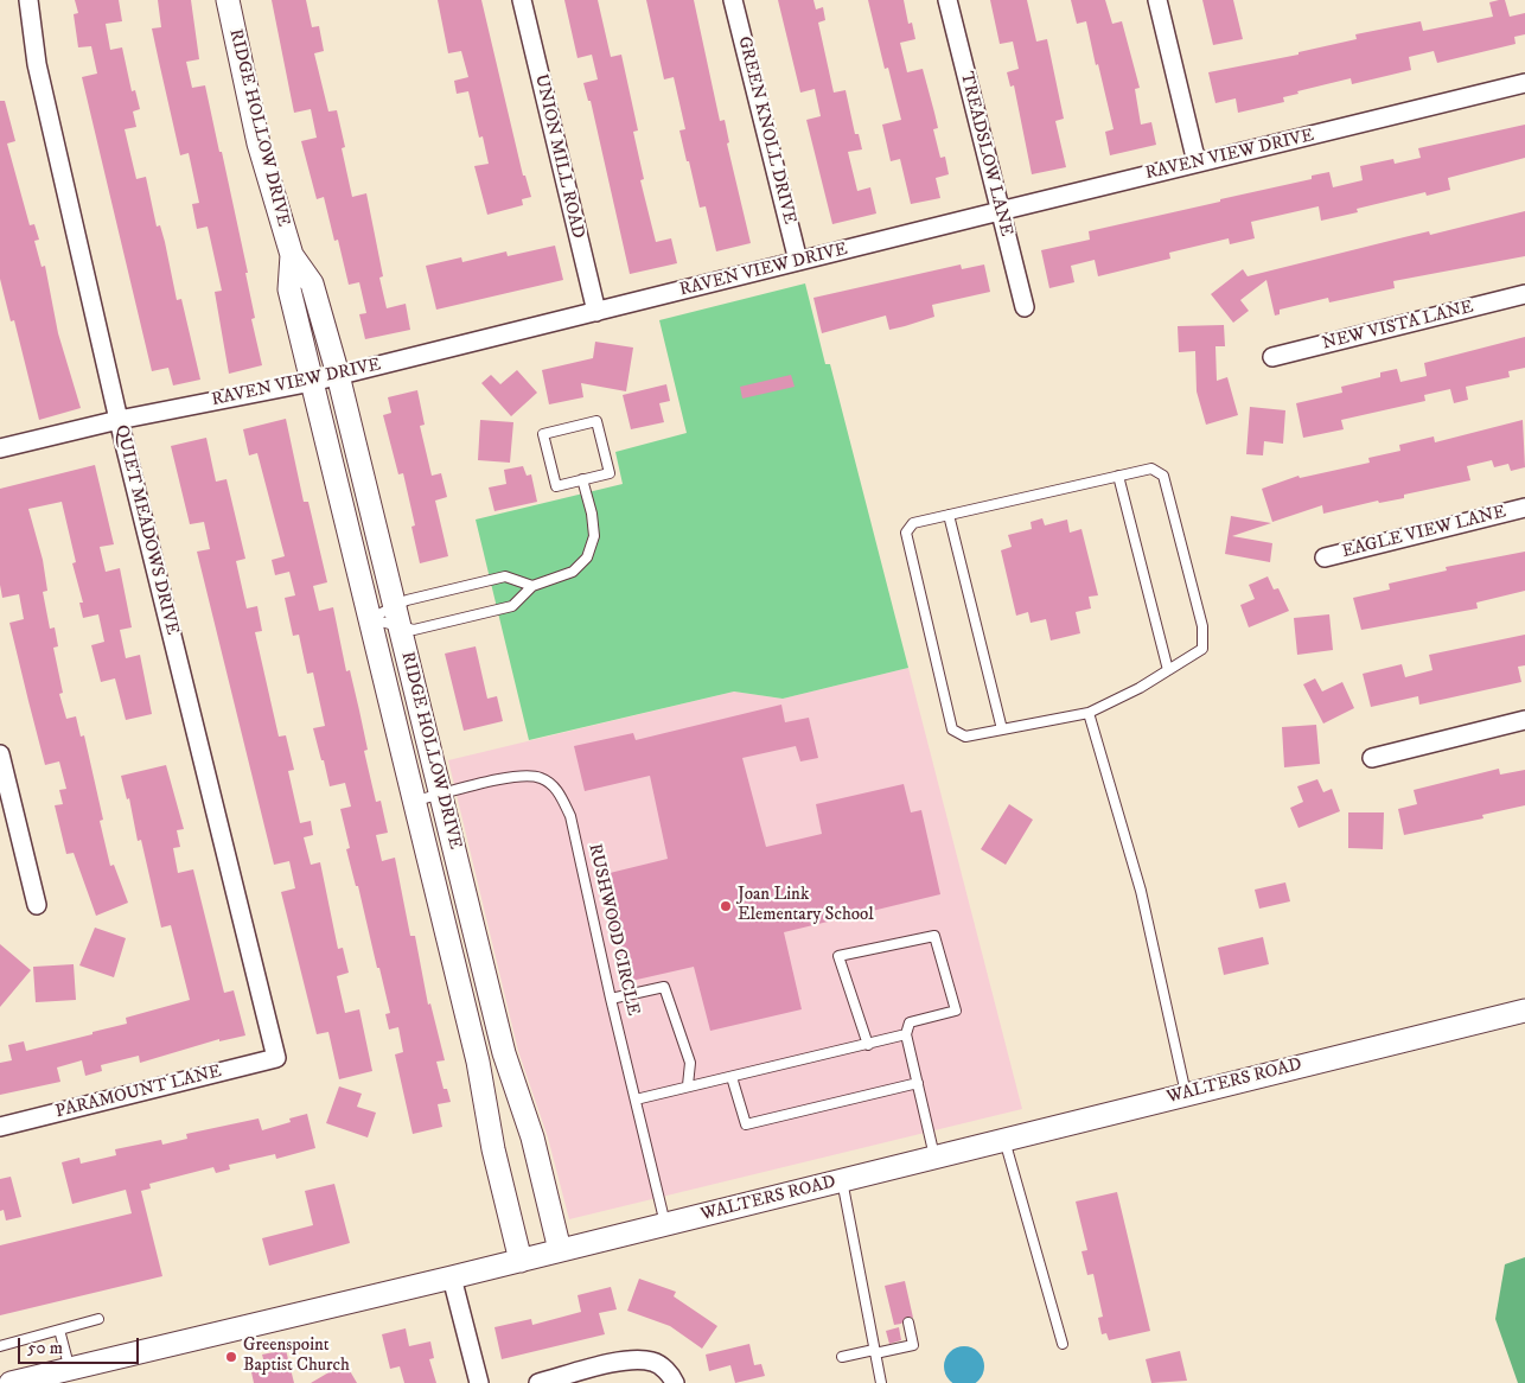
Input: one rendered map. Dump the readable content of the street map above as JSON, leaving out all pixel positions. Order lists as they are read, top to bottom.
{
  "streets": {
    "street": [
      "RIDGE HOLLOW DRIVE",
      "GREEN KNOLL DRIVE",
      "TREADSLOW LANE",
      "RAVEN VIEW DRIVE",
      "UNION MILL ROAD",
      "NEW VISTA LANE",
      "QUIET MEADOWS DRIVE",
      "EAGLE VIEW LANE",
      "WALTERS ROAD",
      "PARAMOUNT LANE"
    ],
    "lane": ["RUSHWOOD CIRCLE"]
  },
  "crossings": [
    ["RIDGE HOLLOW DRIVE", "RAVEN VIEW DRIVE"],
    ["RIDGE HOLLOW DRIVE", "RUSHWOOD CIRCLE"],
    ["RIDGE HOLLOW DRIVE", "WALTERS ROAD"],
    ["GREEN KNOLL DRIVE", "RAVEN VIEW DRIVE"],
    ["TREADSLOW LANE", "RAVEN VIEW DRIVE"],
    ["RAVEN VIEW DRIVE", "UNION MILL ROAD"],
    ["RAVEN VIEW DRIVE", "QUIET MEADOWS DRIVE"],
    ["QUIET MEADOWS DRIVE", "PARAMOUNT LANE"],
    ["RUSHWOOD CIRCLE", "WALTERS ROAD"]
  ],
  "places": ["Joan Link Elementary School", "Greenspoint Baptist Church"],
  "scale_bar": "50 m"
}
